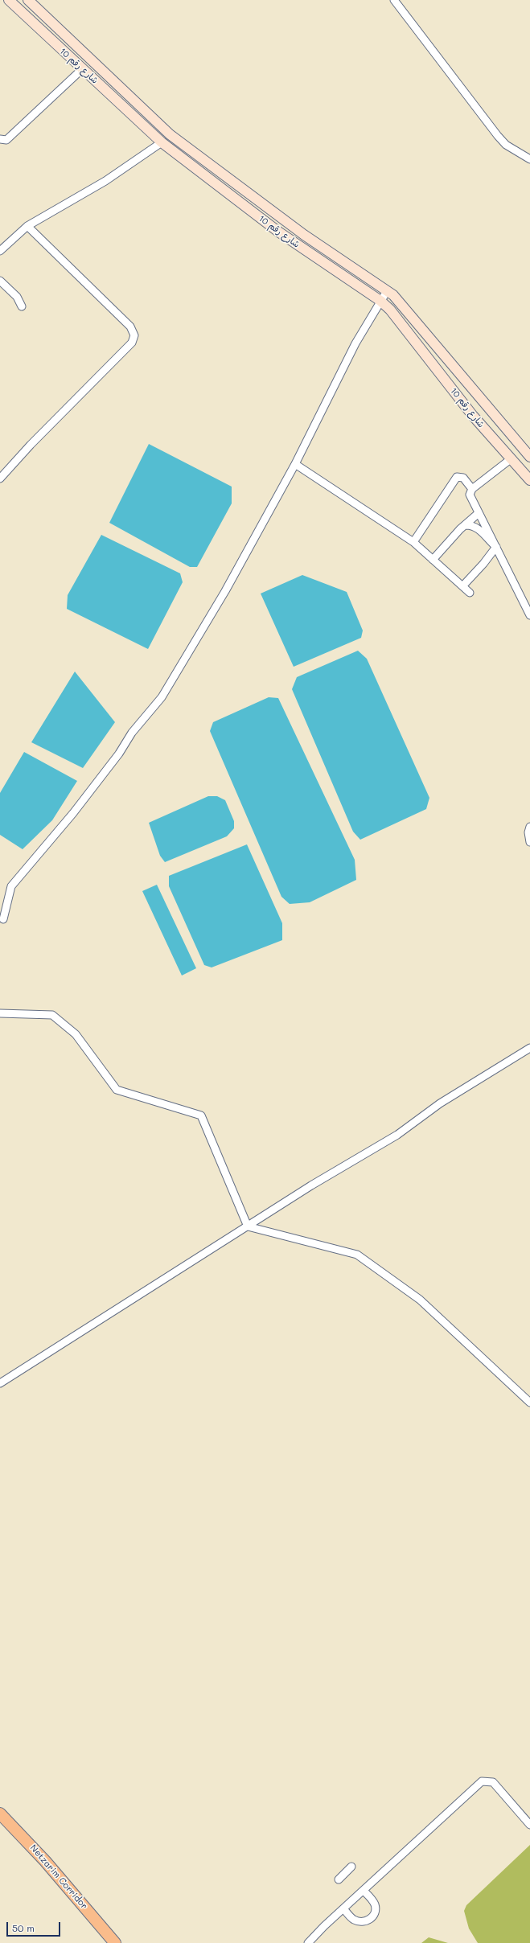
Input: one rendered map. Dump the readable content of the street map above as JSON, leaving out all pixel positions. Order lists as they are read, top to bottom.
{
  "streets": {
    "main road": ["شارع رقم 10", "Netzarim Corridor"]
  },
  "scale_bar": "50 m"
}
